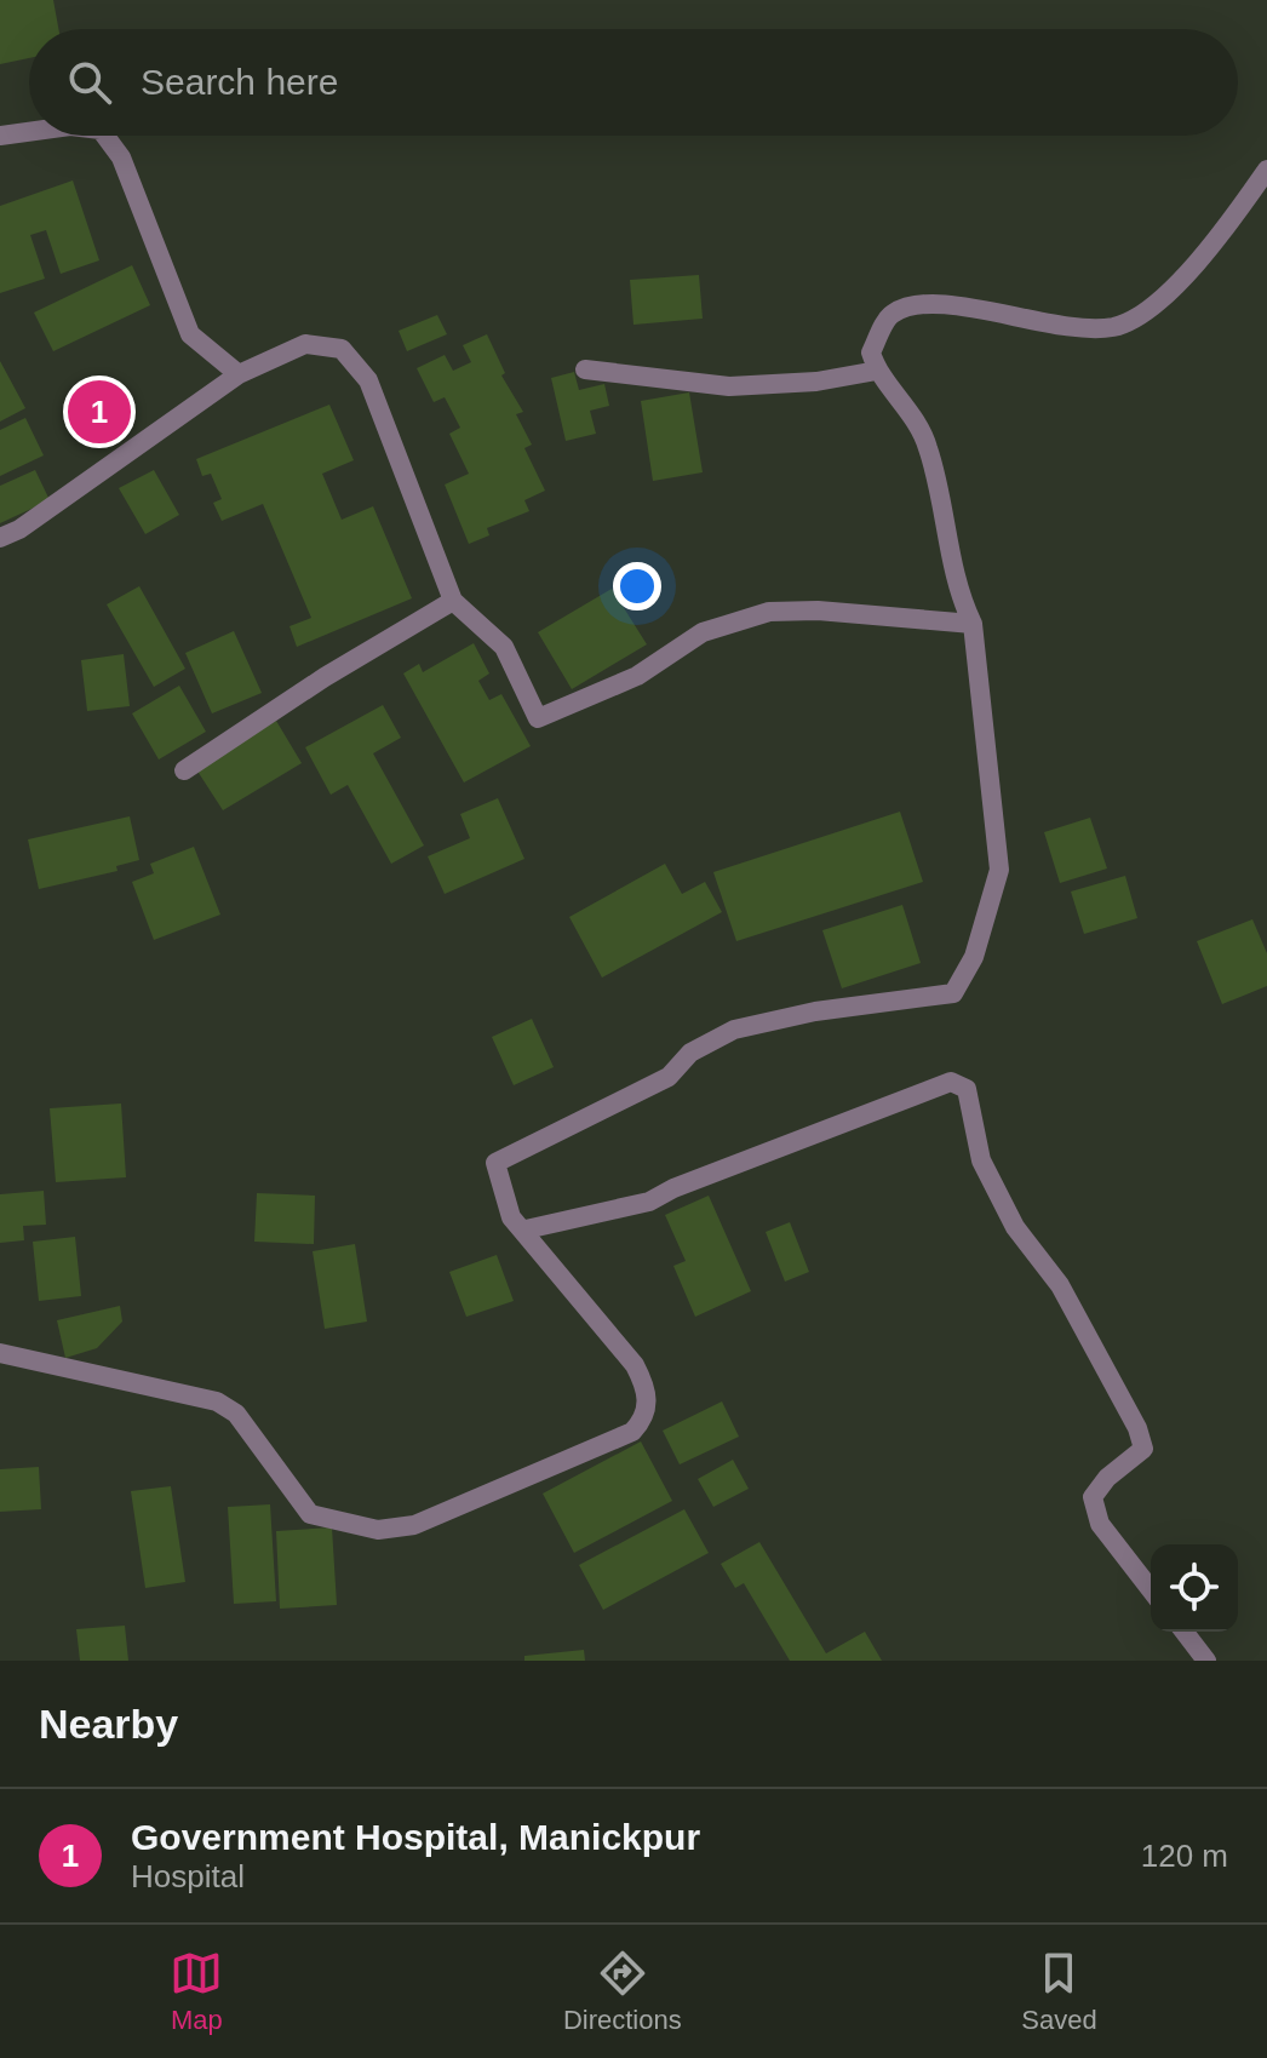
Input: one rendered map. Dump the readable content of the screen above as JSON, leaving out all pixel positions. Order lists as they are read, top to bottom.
{
  "page": {
    "search": "Search here",
    "pins": "1",
    "heading": "Nearby",
    "list": [
      {
        "mark": "1",
        "name": "Government Hospital, Manickpur",
        "note": "Hospital",
        "value": "120 m"
      }
    ],
    "nav": ["Map", "Directions", "Saved"]
  }
}
